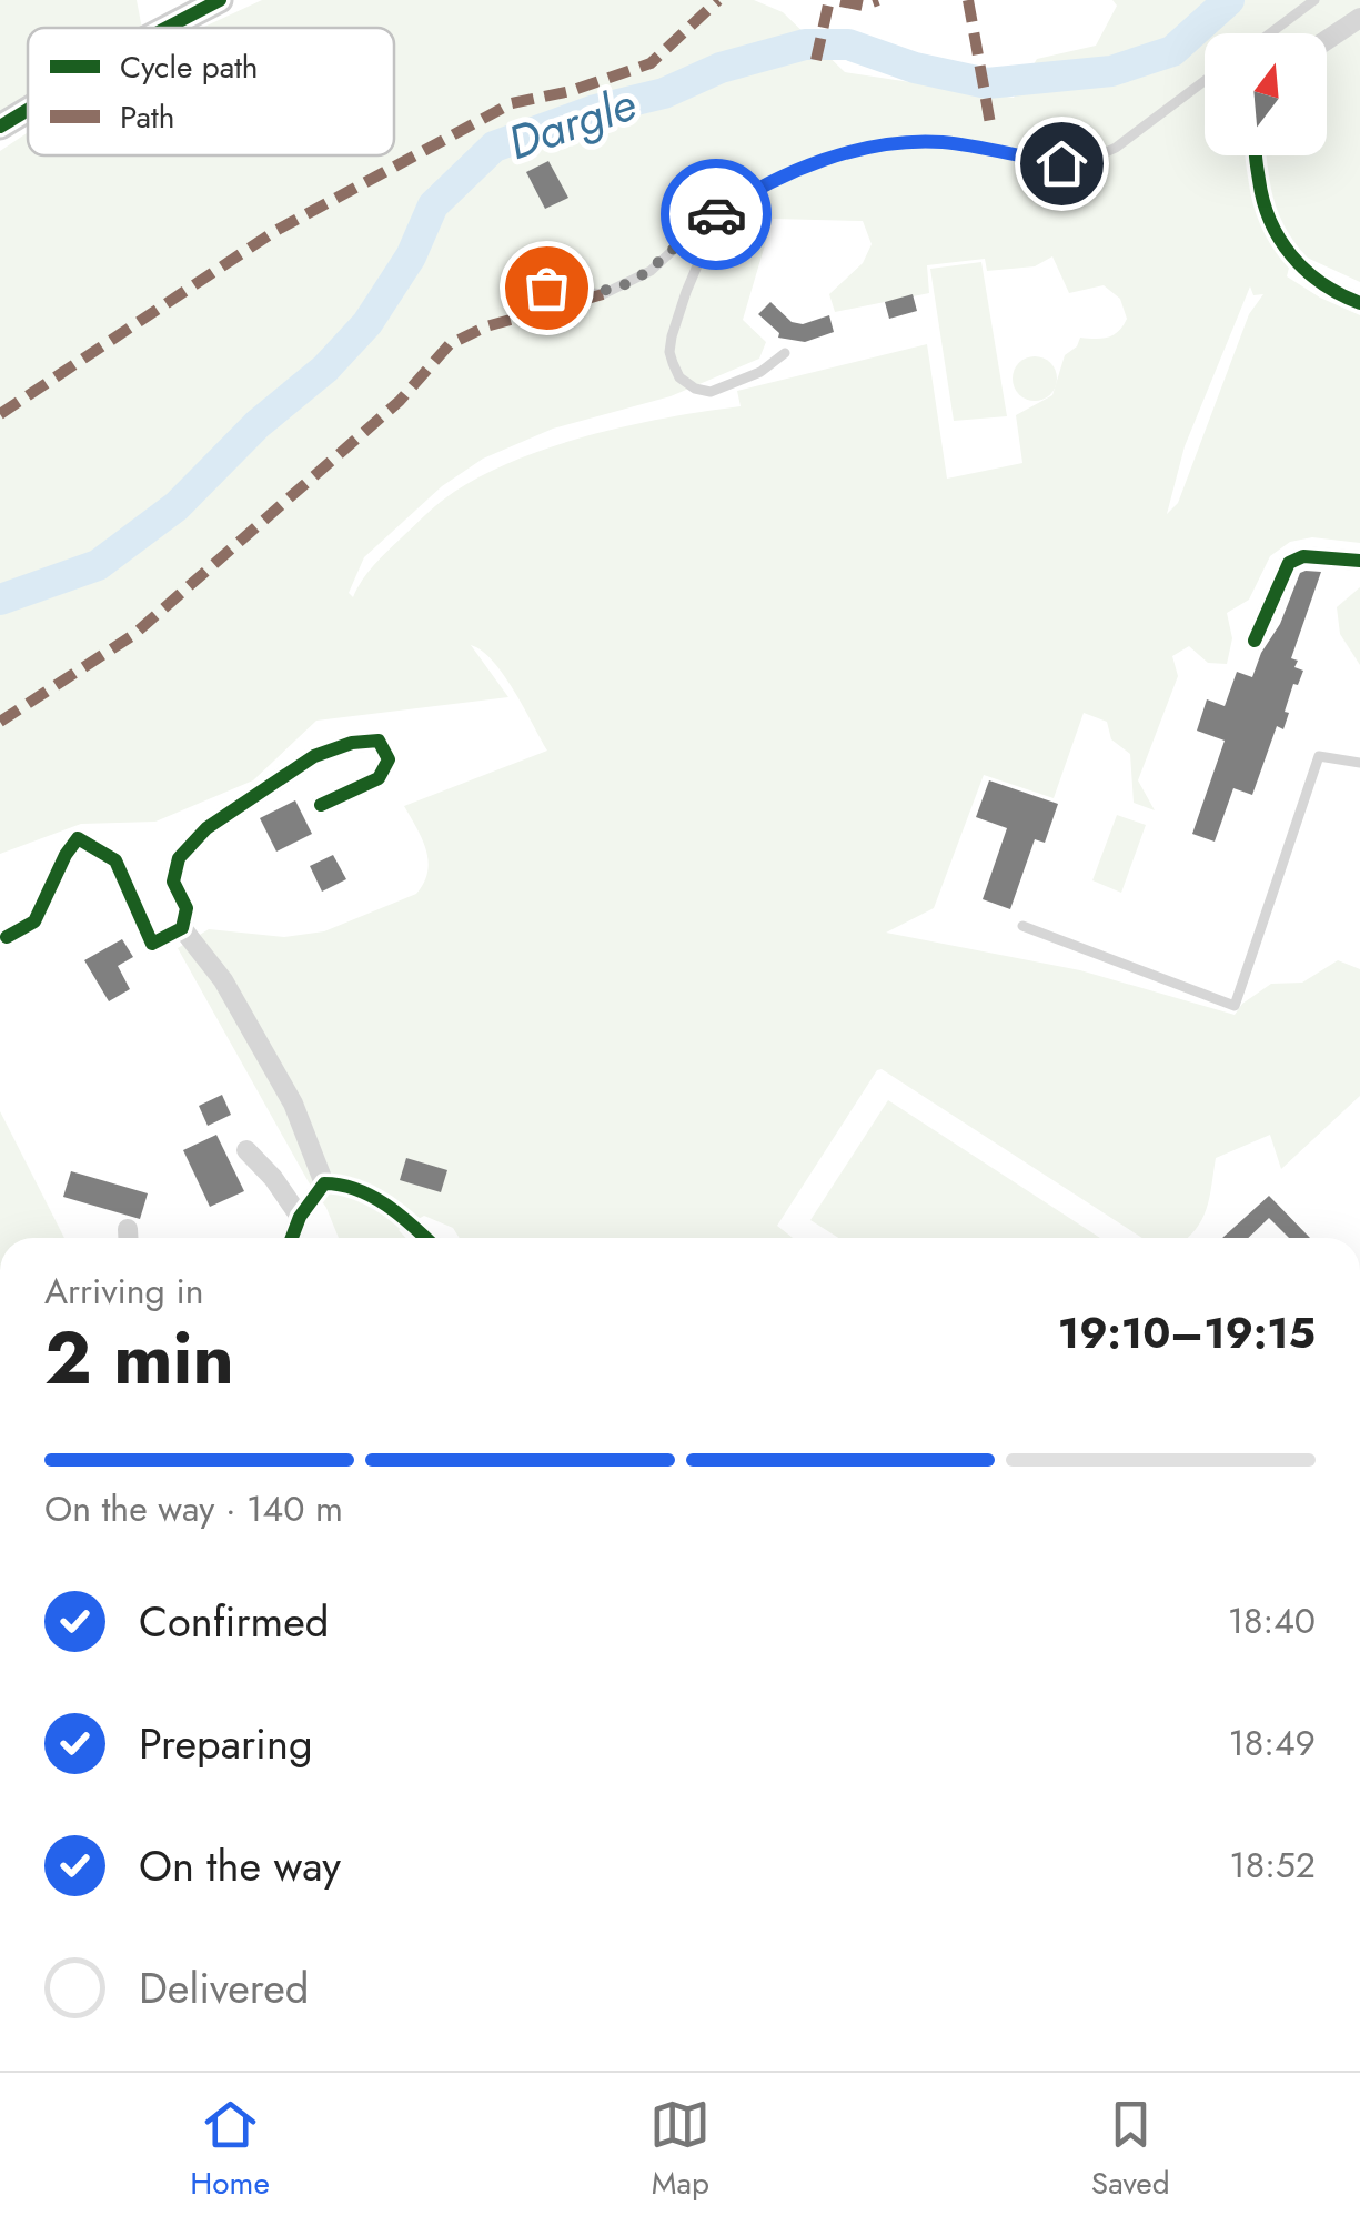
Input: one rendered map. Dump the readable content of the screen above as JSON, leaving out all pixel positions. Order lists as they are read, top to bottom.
{
  "water": ["Dargle"],
  "legend": ["Cycle path", "Path"],
  "north": "top",
  "page": {
    "heading": ["2 min", "Arriving in", "19:10–19:15"],
    "bar": "On the way · 140 m",
    "list": [
      ["Confirmed", "18:40"],
      ["Preparing", "18:49"],
      ["On the way", "18:52"],
      "Delivered"
    ],
    "tabs": ["Home", "Map", "Saved"]
  }
}
